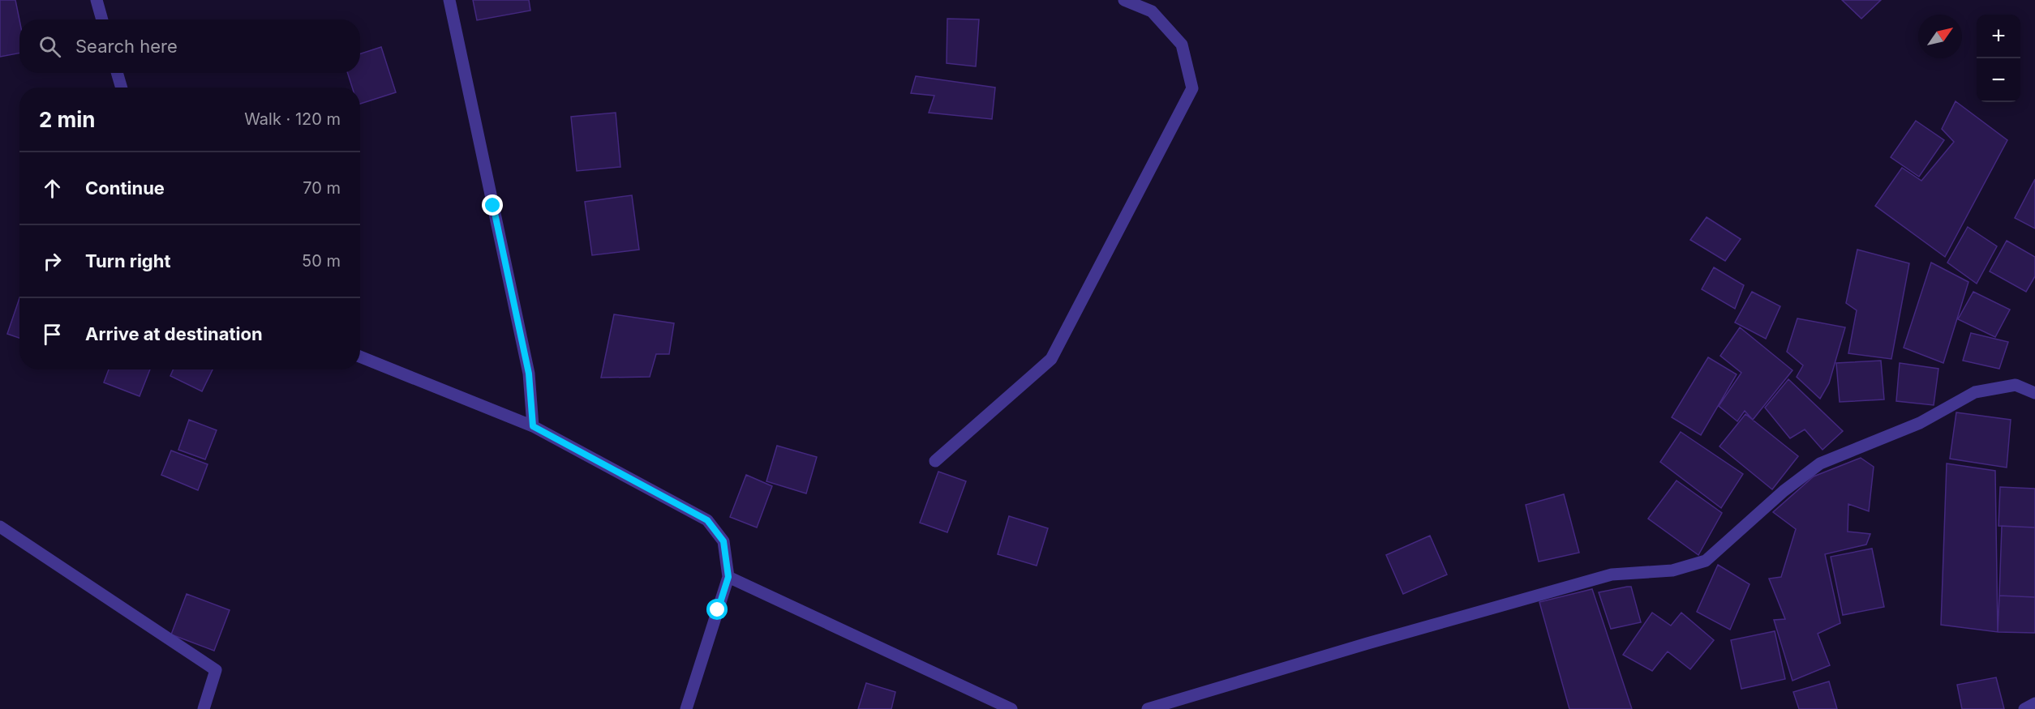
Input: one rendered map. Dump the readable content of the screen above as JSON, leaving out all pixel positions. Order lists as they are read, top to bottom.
{
  "north": "top right",
  "page": {
    "map_buttons": ["+", "−"],
    "search": "Search here",
    "heading": ["2 min", "Walk · 120 m"],
    "list": [
      ["Continue", "70 m"],
      ["Turn right", "50 m"],
      "Arrive at destination"
    ]
  }
}
